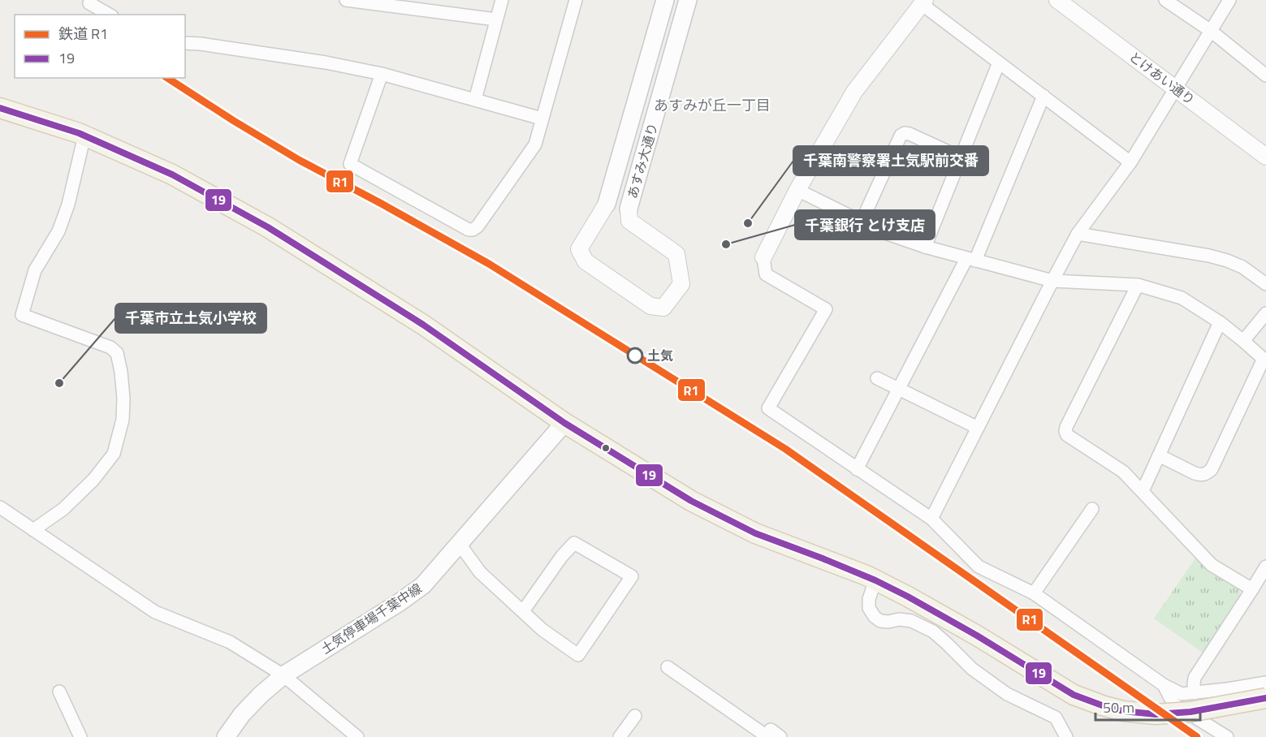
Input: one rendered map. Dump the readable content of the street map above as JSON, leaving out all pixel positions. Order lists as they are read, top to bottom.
{
  "streets": {
    "main road": ["あすみ大通り", "土気停車場千葉中線"],
    "street": ["とけあい通り"]
  },
  "districts": ["あすみが丘一丁目"],
  "places": [
    "千葉南警察署土気駅前交番",
    "千葉銀行 とけ支店",
    "土気",
    "千葉市立土気小学校"
  ],
  "lines": ["rail line R1", "transit line 19"],
  "legend": ["鉄道 R1", "19"],
  "scale_bar": "50 m"
}
